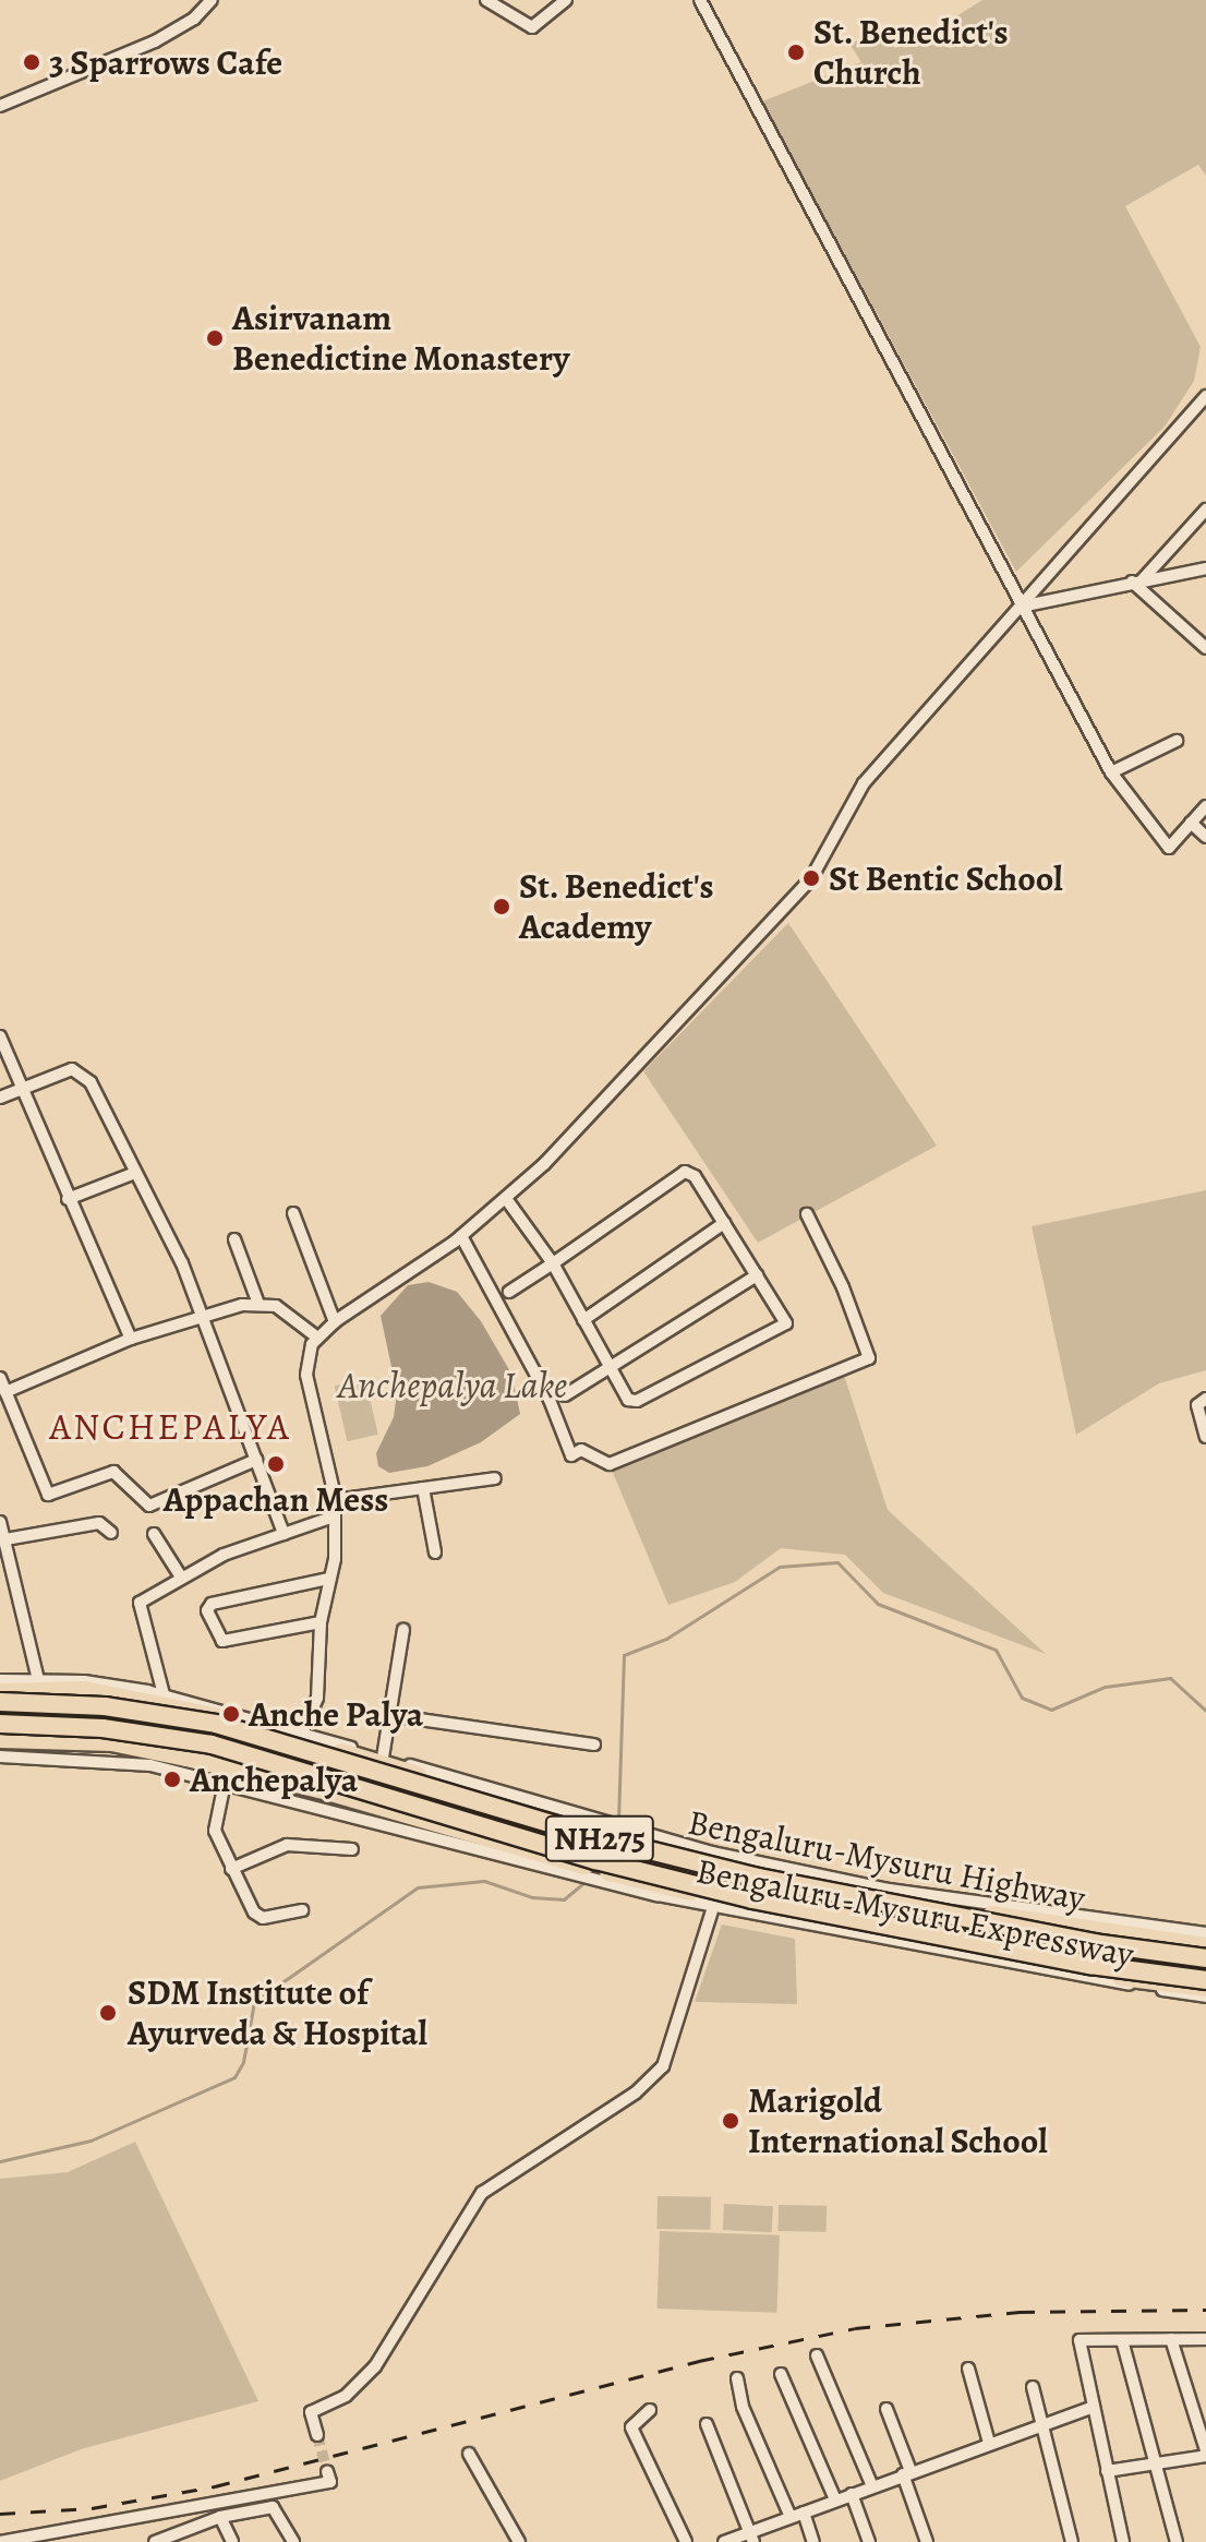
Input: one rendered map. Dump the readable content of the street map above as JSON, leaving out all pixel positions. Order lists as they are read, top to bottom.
{
  "streets": {
    "highway": ["NH275", "Bengaluru-Mysuru Highway", "Bengaluru-Mysuru Expressway"]
  },
  "crossings": [
    ["NH275", "Bengaluru-Mysuru Highway"]
  ],
  "districts": ["ANCHEPALYA"],
  "water": ["Anchepalya Lake"],
  "places": [
    "St. Benedict's Church",
    "3 Sparrows Cafe",
    "Asirvanam Benedictine Monastery",
    "St Bentic School",
    "St. Benedict's Academy",
    "Appachan Mess",
    "Anche Palya",
    "Anchepalya",
    "SDM Institute of Ayurveda & Hospital",
    "Marigold International School"
  ]
}
